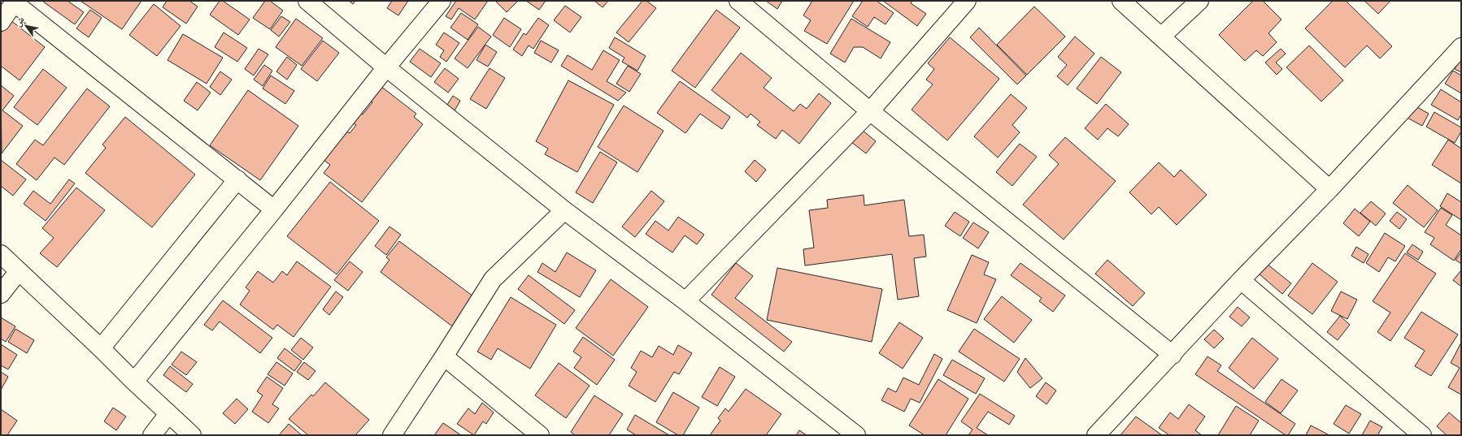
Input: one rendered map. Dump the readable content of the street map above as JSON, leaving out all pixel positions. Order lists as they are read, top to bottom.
{
  "north": "top left"
}
